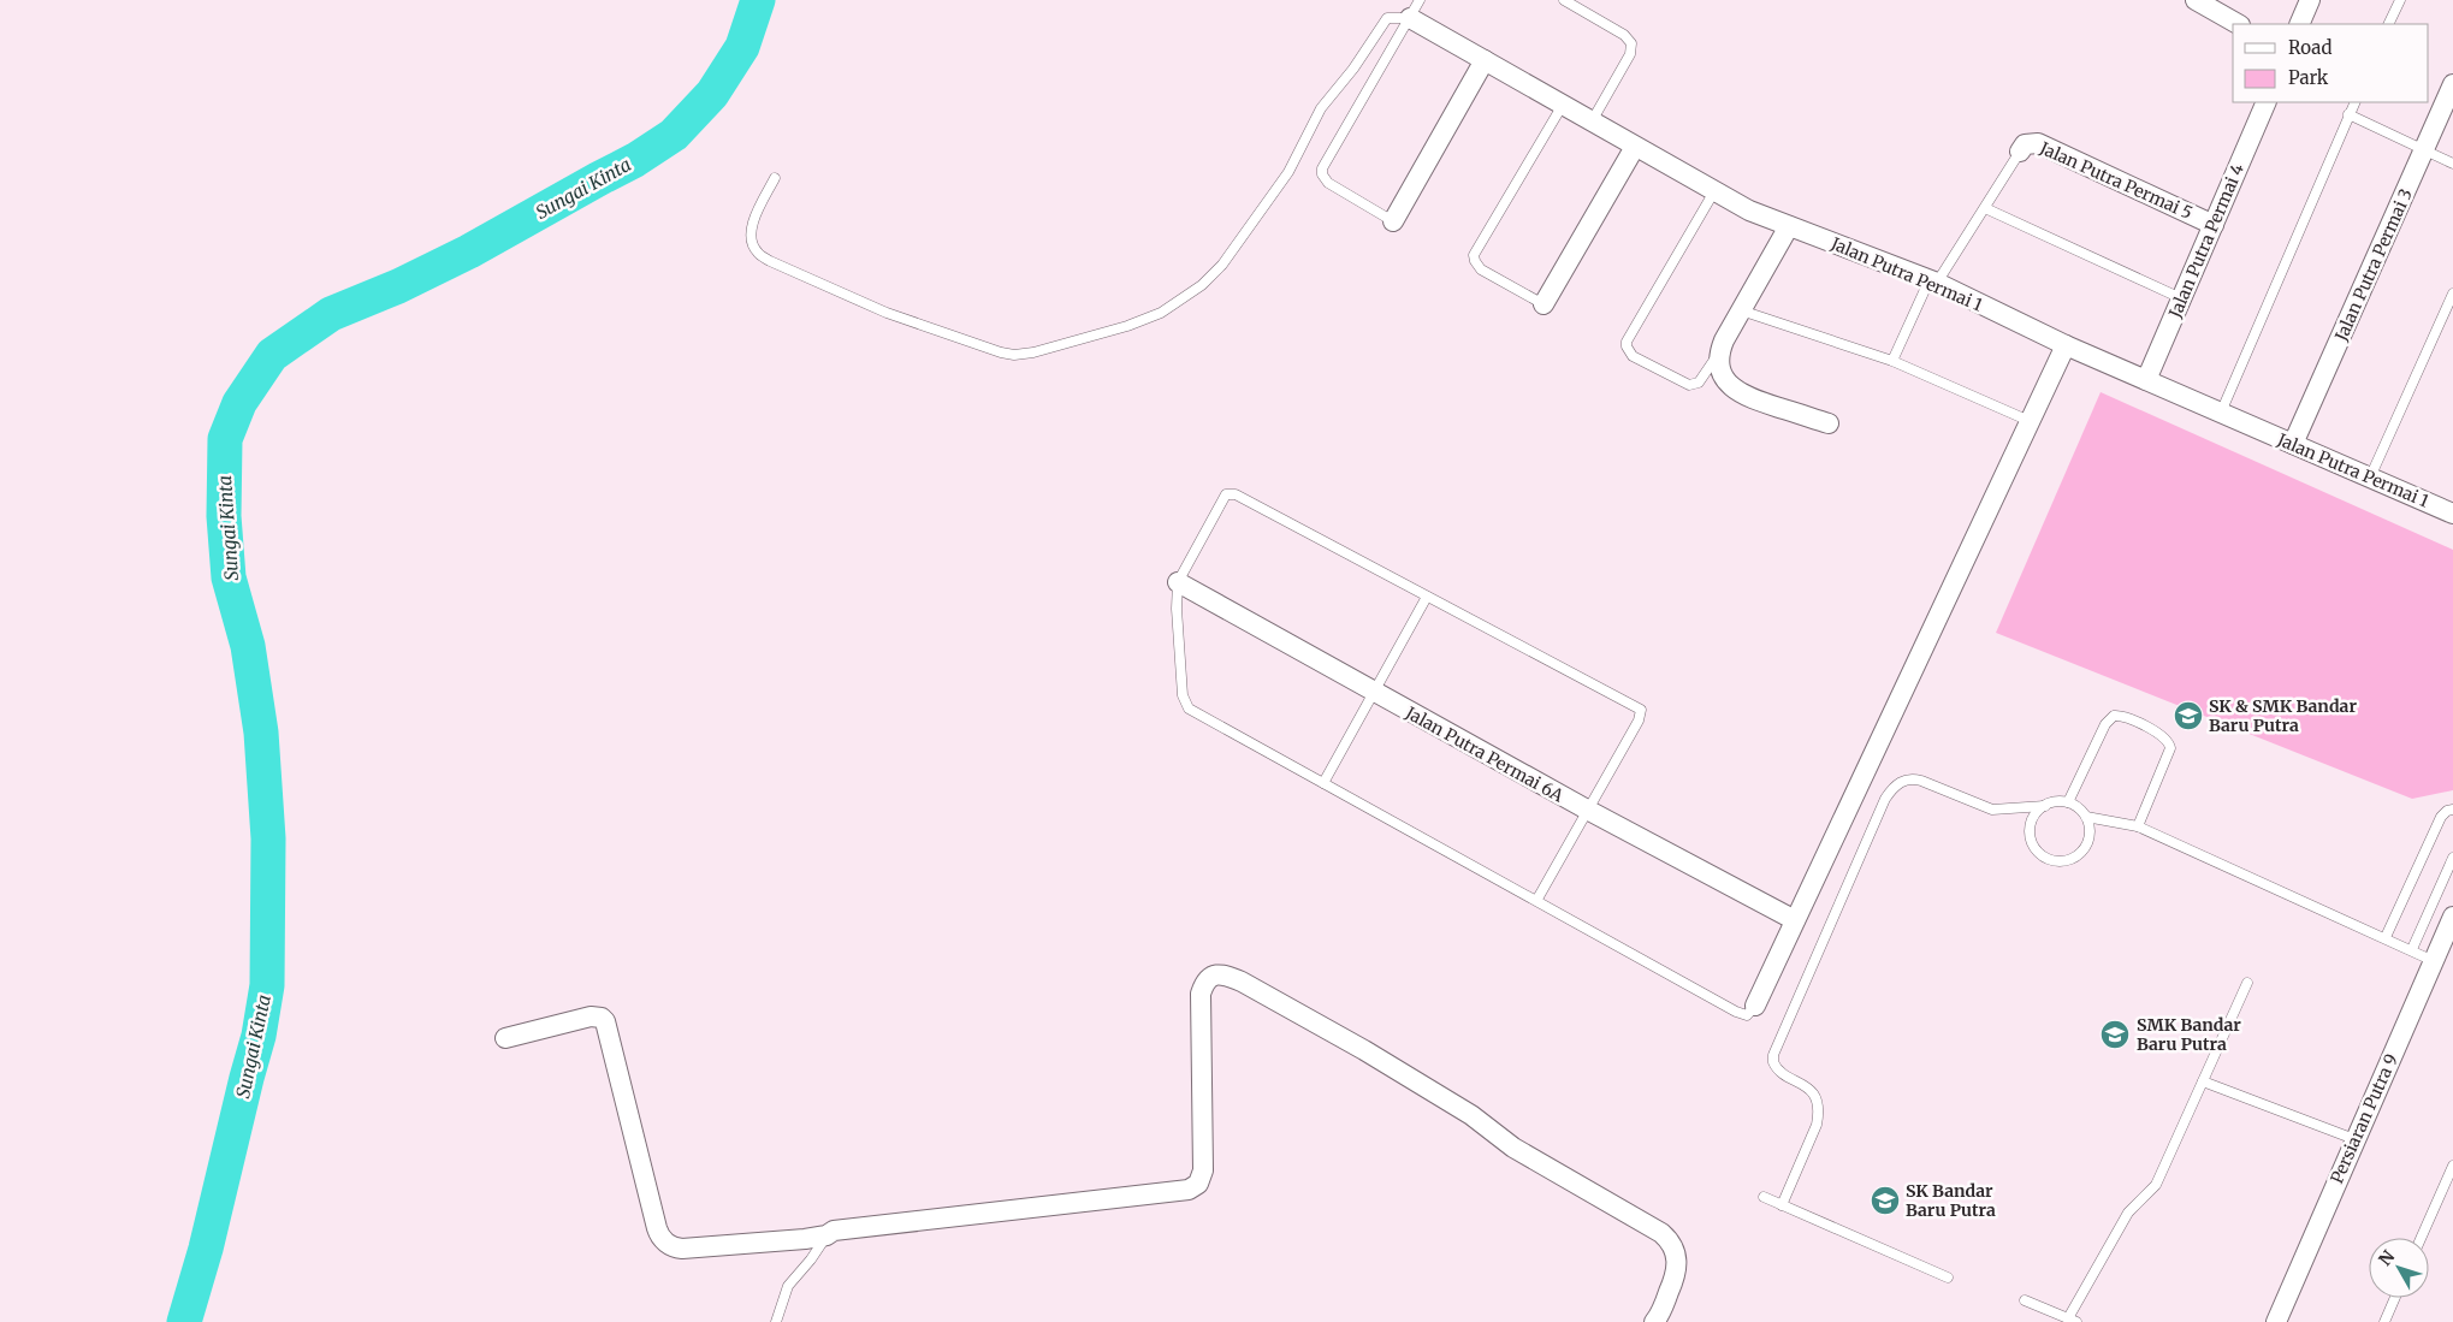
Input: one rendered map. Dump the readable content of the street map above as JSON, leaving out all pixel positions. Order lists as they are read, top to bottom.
{
  "streets": {
    "street": [
      "Jalan Putra Permai 5",
      "Jalan Putra Permai 4",
      "Jalan Putra Permai 3",
      "Jalan Putra Permai 1",
      "Jalan Putra Permai 6A",
      "Persiaran Putra 9"
    ]
  },
  "crossings": [
    ["Jalan Putra Permai 5", "Jalan Putra Permai 4"],
    ["Jalan Putra Permai 4", "Jalan Putra Permai 1"],
    ["Jalan Putra Permai 3", "Jalan Putra Permai 1"]
  ],
  "water": ["Sungai Kinta"],
  "places": {
    "school or university": ["SK & SMK Bandar Baru Putra", "SMK Bandar Baru Putra", "SK Bandar Baru Putra"]
  },
  "legend": ["Road", "Park"],
  "north": "top left"
}
